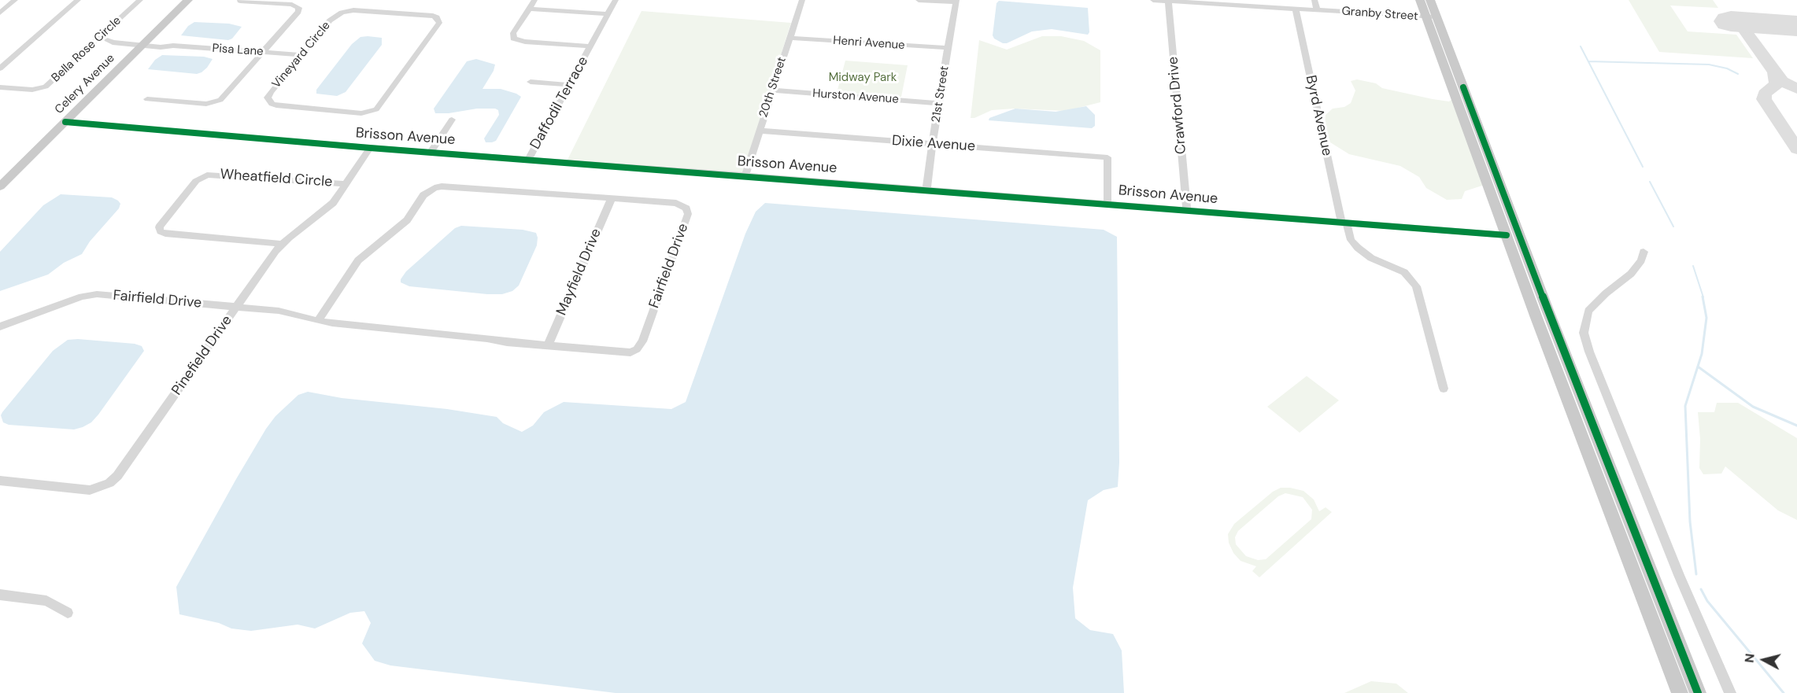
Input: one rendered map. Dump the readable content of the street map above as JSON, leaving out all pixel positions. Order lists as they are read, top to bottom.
{
  "streets": {
    "main road": ["Celery Avenue"],
    "street": [
      "Granby Street",
      "Henri Avenue",
      "Bella Rose Circle",
      "Pisa Lane",
      "Vineyard Circle",
      "20th Street",
      "21st Street",
      "Hurston Avenue",
      "Daffodil Terrace",
      "Crawford Drive",
      "Byrd Avenue",
      "Brisson Avenue",
      "Dixie Avenue",
      "Wheatfield Circle",
      "Fairfield Drive",
      "Mayfield Drive",
      "Pinefield Drive"
    ]
  },
  "crossings": [
    ["Granby Street", "Crawford Drive"],
    ["Granby Street", "Byrd Avenue"],
    ["Henri Avenue", "20th Street"],
    ["Henri Avenue", "21st Street"],
    ["Bella Rose Circle", "Pisa Lane"],
    ["Pisa Lane", "Vineyard Circle"],
    ["Pisa Lane", "Celery Avenue"],
    ["Celery Avenue", "Brisson Avenue"],
    ["20th Street", "Hurston Avenue"],
    ["20th Street", "Brisson Avenue"],
    ["20th Street", "Dixie Avenue"],
    ["21st Street", "Hurston Avenue"],
    ["21st Street", "Brisson Avenue"],
    ["21st Street", "Dixie Avenue"],
    ["Daffodil Terrace", "Brisson Avenue"],
    ["Crawford Drive", "Brisson Avenue"],
    ["Byrd Avenue", "Brisson Avenue"],
    ["Brisson Avenue", "Dixie Avenue"],
    ["Brisson Avenue", "Pinefield Drive"],
    ["Wheatfield Circle", "Pinefield Drive"],
    ["Fairfield Drive", "Mayfield Drive"],
    ["Fairfield Drive", "Pinefield Drive"]
  ],
  "parks": ["Midway Park"],
  "north": "left"
}
